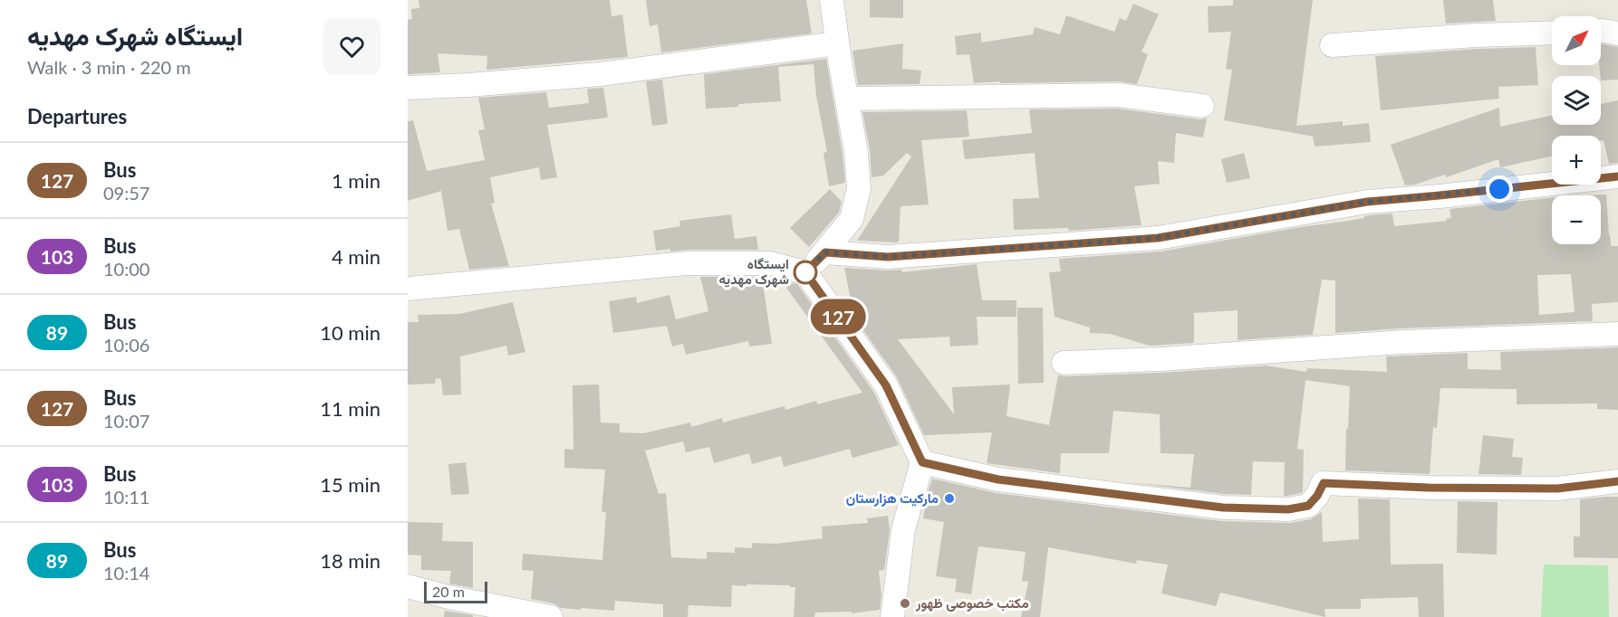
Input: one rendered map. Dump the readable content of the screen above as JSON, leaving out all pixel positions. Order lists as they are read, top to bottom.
{
  "places": ["ایستگاه شهرک مهدیه", "مارکیت هزارستان", "مکتب خصوصی ظهور"],
  "lines": ["bus line 127"],
  "scale_bar": "20 m",
  "north": "top right",
  "page": {
    "heading": [
      ["ایستگاه شهرک مهدیه", "Walk · 3 min · 220 m"],
      "Departures"
    ],
    "on_map": "127",
    "map_buttons": ["+", "−"],
    "list": [
      {
        "mark": "127",
        "name": "Bus",
        "note": "09:57",
        "value": "1 min"
      },
      {
        "mark": "103",
        "name": "Bus",
        "note": "10:00",
        "value": "4 min"
      },
      {
        "mark": "89",
        "name": "Bus",
        "note": "10:06",
        "value": "10 min"
      },
      {
        "mark": "127",
        "name": "Bus",
        "note": "10:07",
        "value": "11 min"
      },
      {
        "mark": "103",
        "name": "Bus",
        "note": "10:11",
        "value": "15 min"
      },
      {
        "mark": "89",
        "name": "Bus",
        "note": "10:14",
        "value": "18 min"
      }
    ],
    "scale": "20 m"
  }
}
